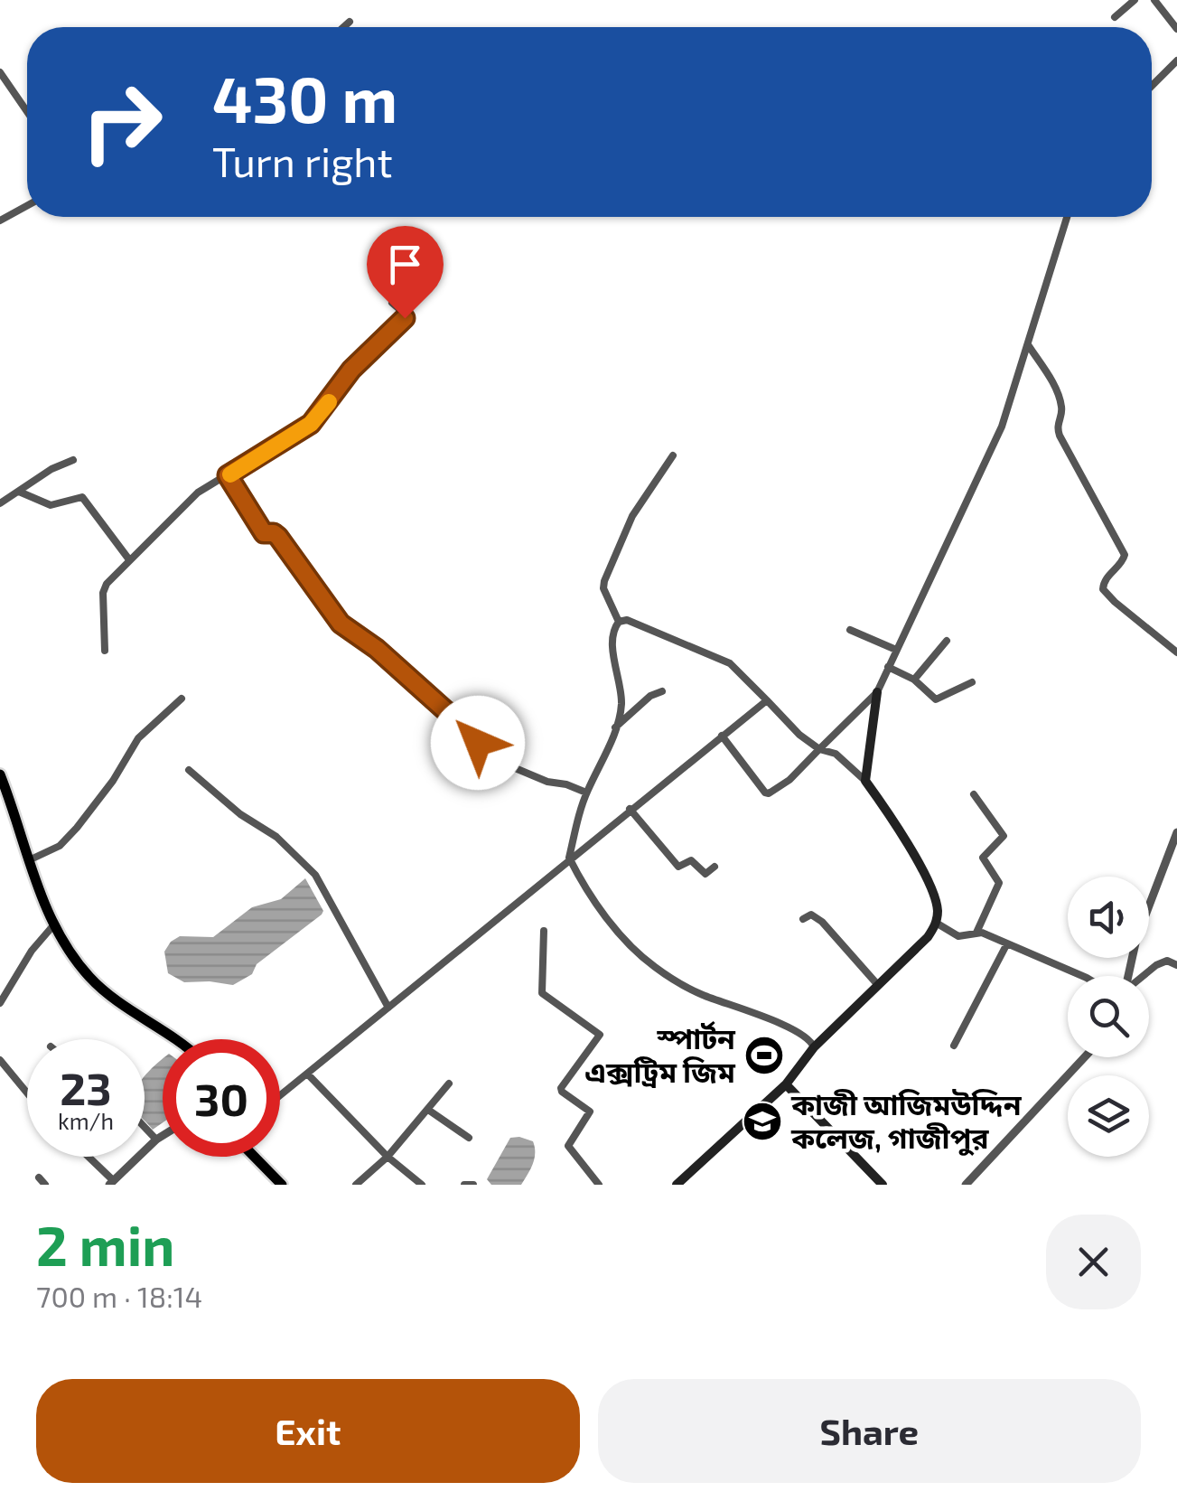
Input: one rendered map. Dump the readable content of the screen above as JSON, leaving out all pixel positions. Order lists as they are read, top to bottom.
{
  "places": {
    "sports": ["স্পার্টন এক্সট্রিম জিম"],
    "school or university": ["কাজী আজিমউদ্দিন কলেজ, গাজীপুর"]
  },
  "page": {
    "turn": ["430 m", "Turn right"],
    "speed": "23 km/h",
    "limit": "30",
    "heading": ["2 min", "700 m · 18:14"],
    "buttons": ["Exit", "Share"]
  }
}
